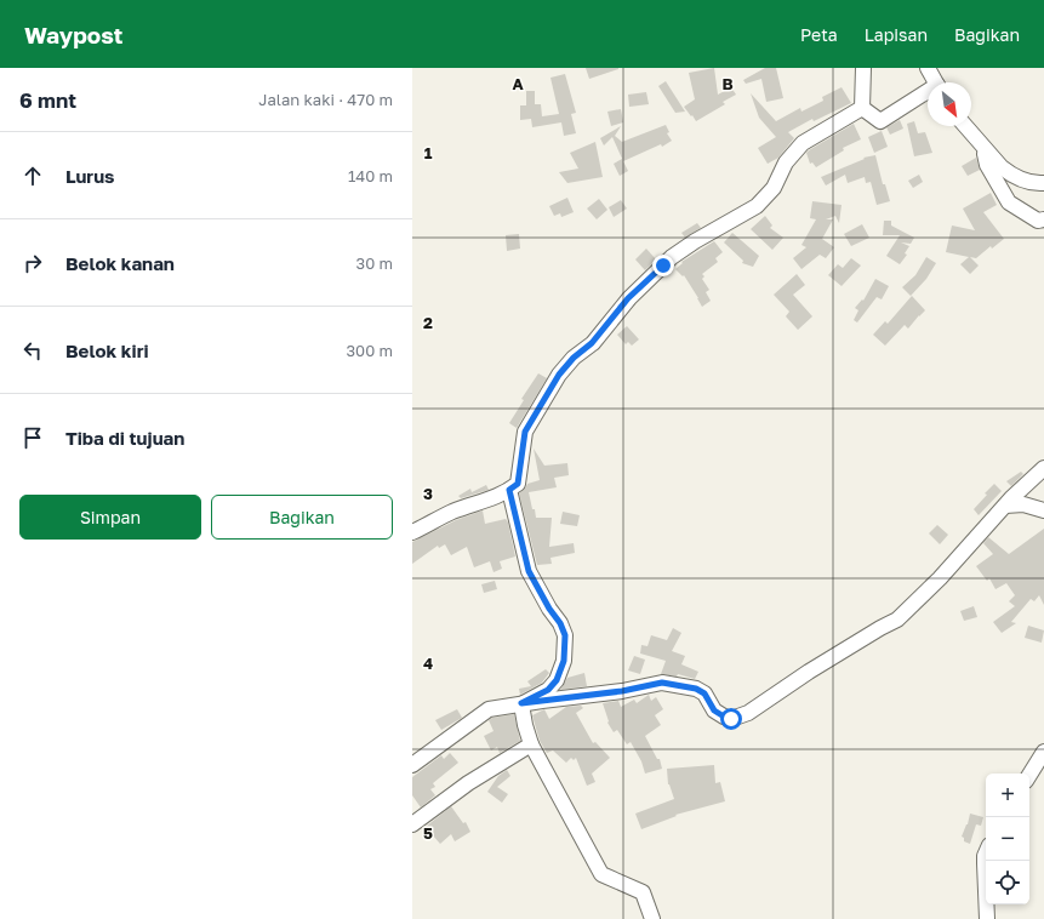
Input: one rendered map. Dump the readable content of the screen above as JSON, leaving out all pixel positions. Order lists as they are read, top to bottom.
{
  "north": "bottom right",
  "page": {
    "header": "Waypost",
    "nav": ["Peta", "Lapisan", "Bagikan"],
    "heading": ["6 mnt", "Jalan kaki · 470 m"],
    "list": [
      ["Lurus", "140 m"],
      ["Belok kanan", "30 m"],
      ["Belok kiri", "300 m"],
      "Tiba di tujuan"
    ],
    "buttons": ["Simpan", "Bagikan"],
    "map_buttons": ["+", "−"]
  },
  "grid": {
    "columns": ["A", "B"],
    "rows": [
      "1",
      "2",
      "3",
      "4",
      "5"
    ]
  }
}
